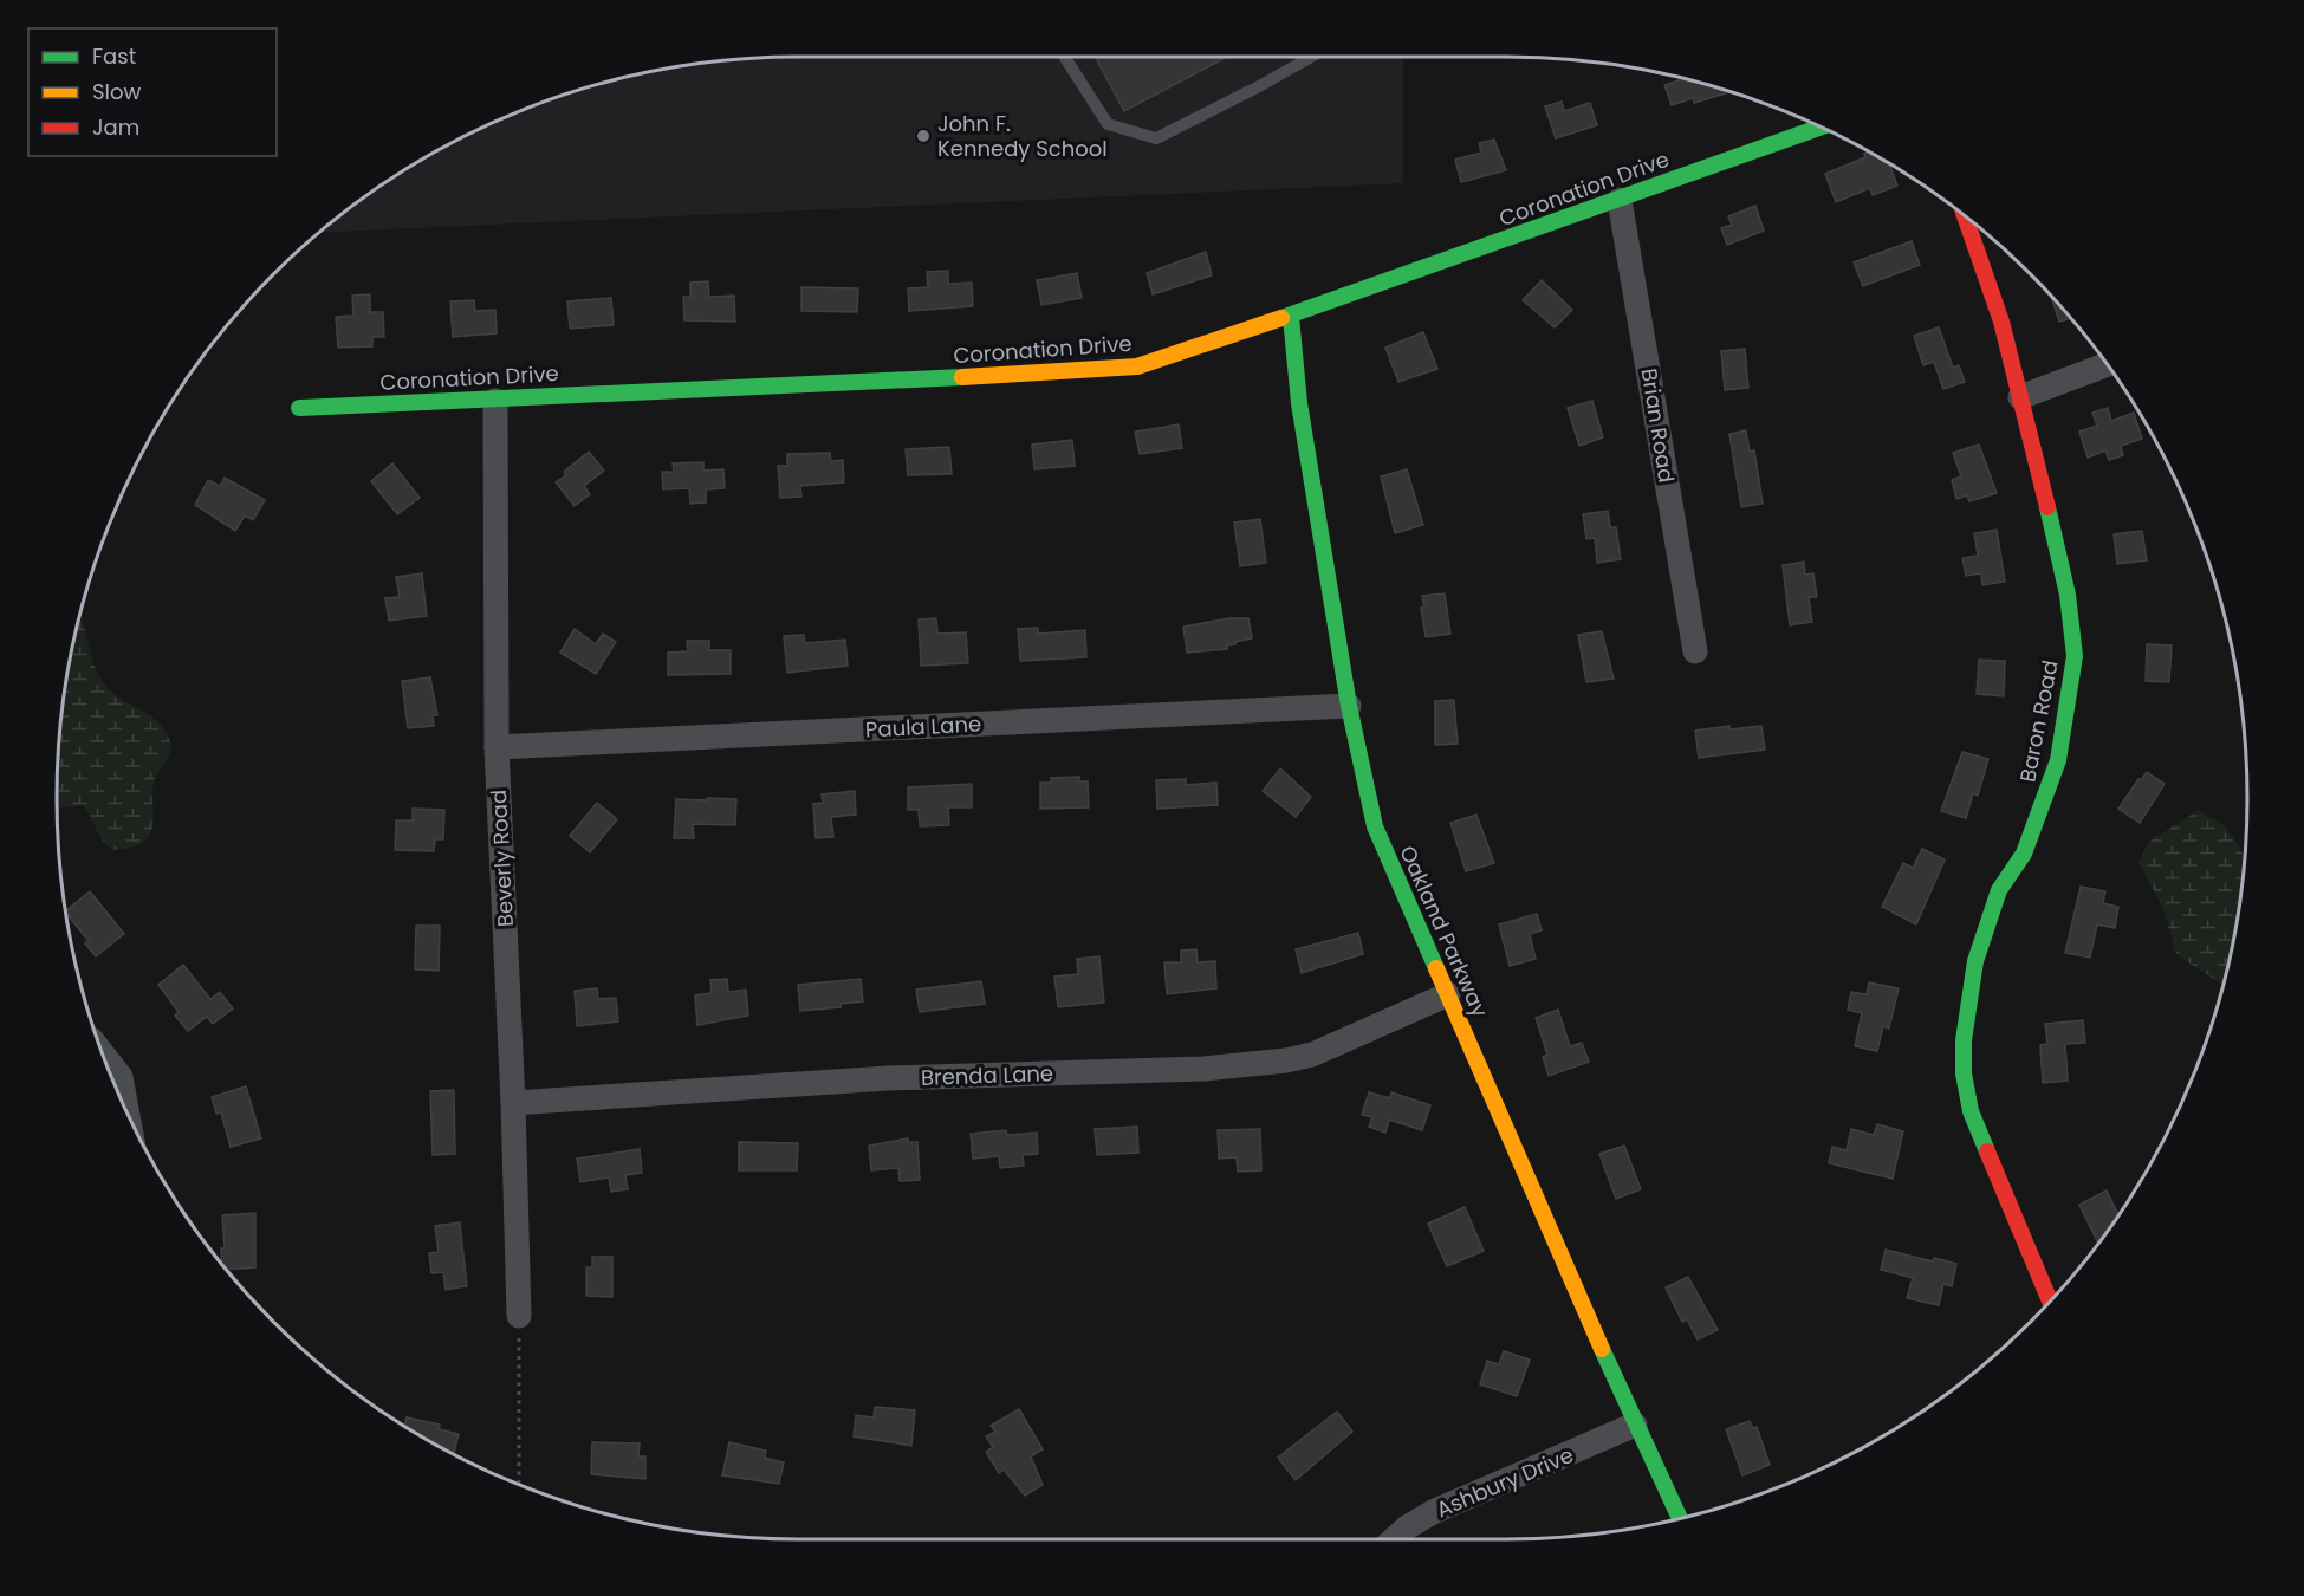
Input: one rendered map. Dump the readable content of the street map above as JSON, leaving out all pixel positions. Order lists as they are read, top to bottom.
{
  "streets": {
    "street": [
      "Coronation Drive",
      "Brian Road",
      "Baron Road",
      "Paula Lane",
      "Beverly Road",
      "Oakland Parkway",
      "Brenda Lane",
      "Ashbury Drive"
    ]
  },
  "crossings": [
    ["Coronation Drive", "Brian Road"],
    ["Coronation Drive", "Beverly Road"],
    ["Coronation Drive", "Oakland Parkway"],
    ["Paula Lane", "Beverly Road"],
    ["Paula Lane", "Oakland Parkway"],
    ["Beverly Road", "Brenda Lane"],
    ["Oakland Parkway", "Brenda Lane"],
    ["Oakland Parkway", "Ashbury Drive"]
  ],
  "places": ["John F. Kennedy School"],
  "legend": ["Fast", "Slow", "Jam"]
}
